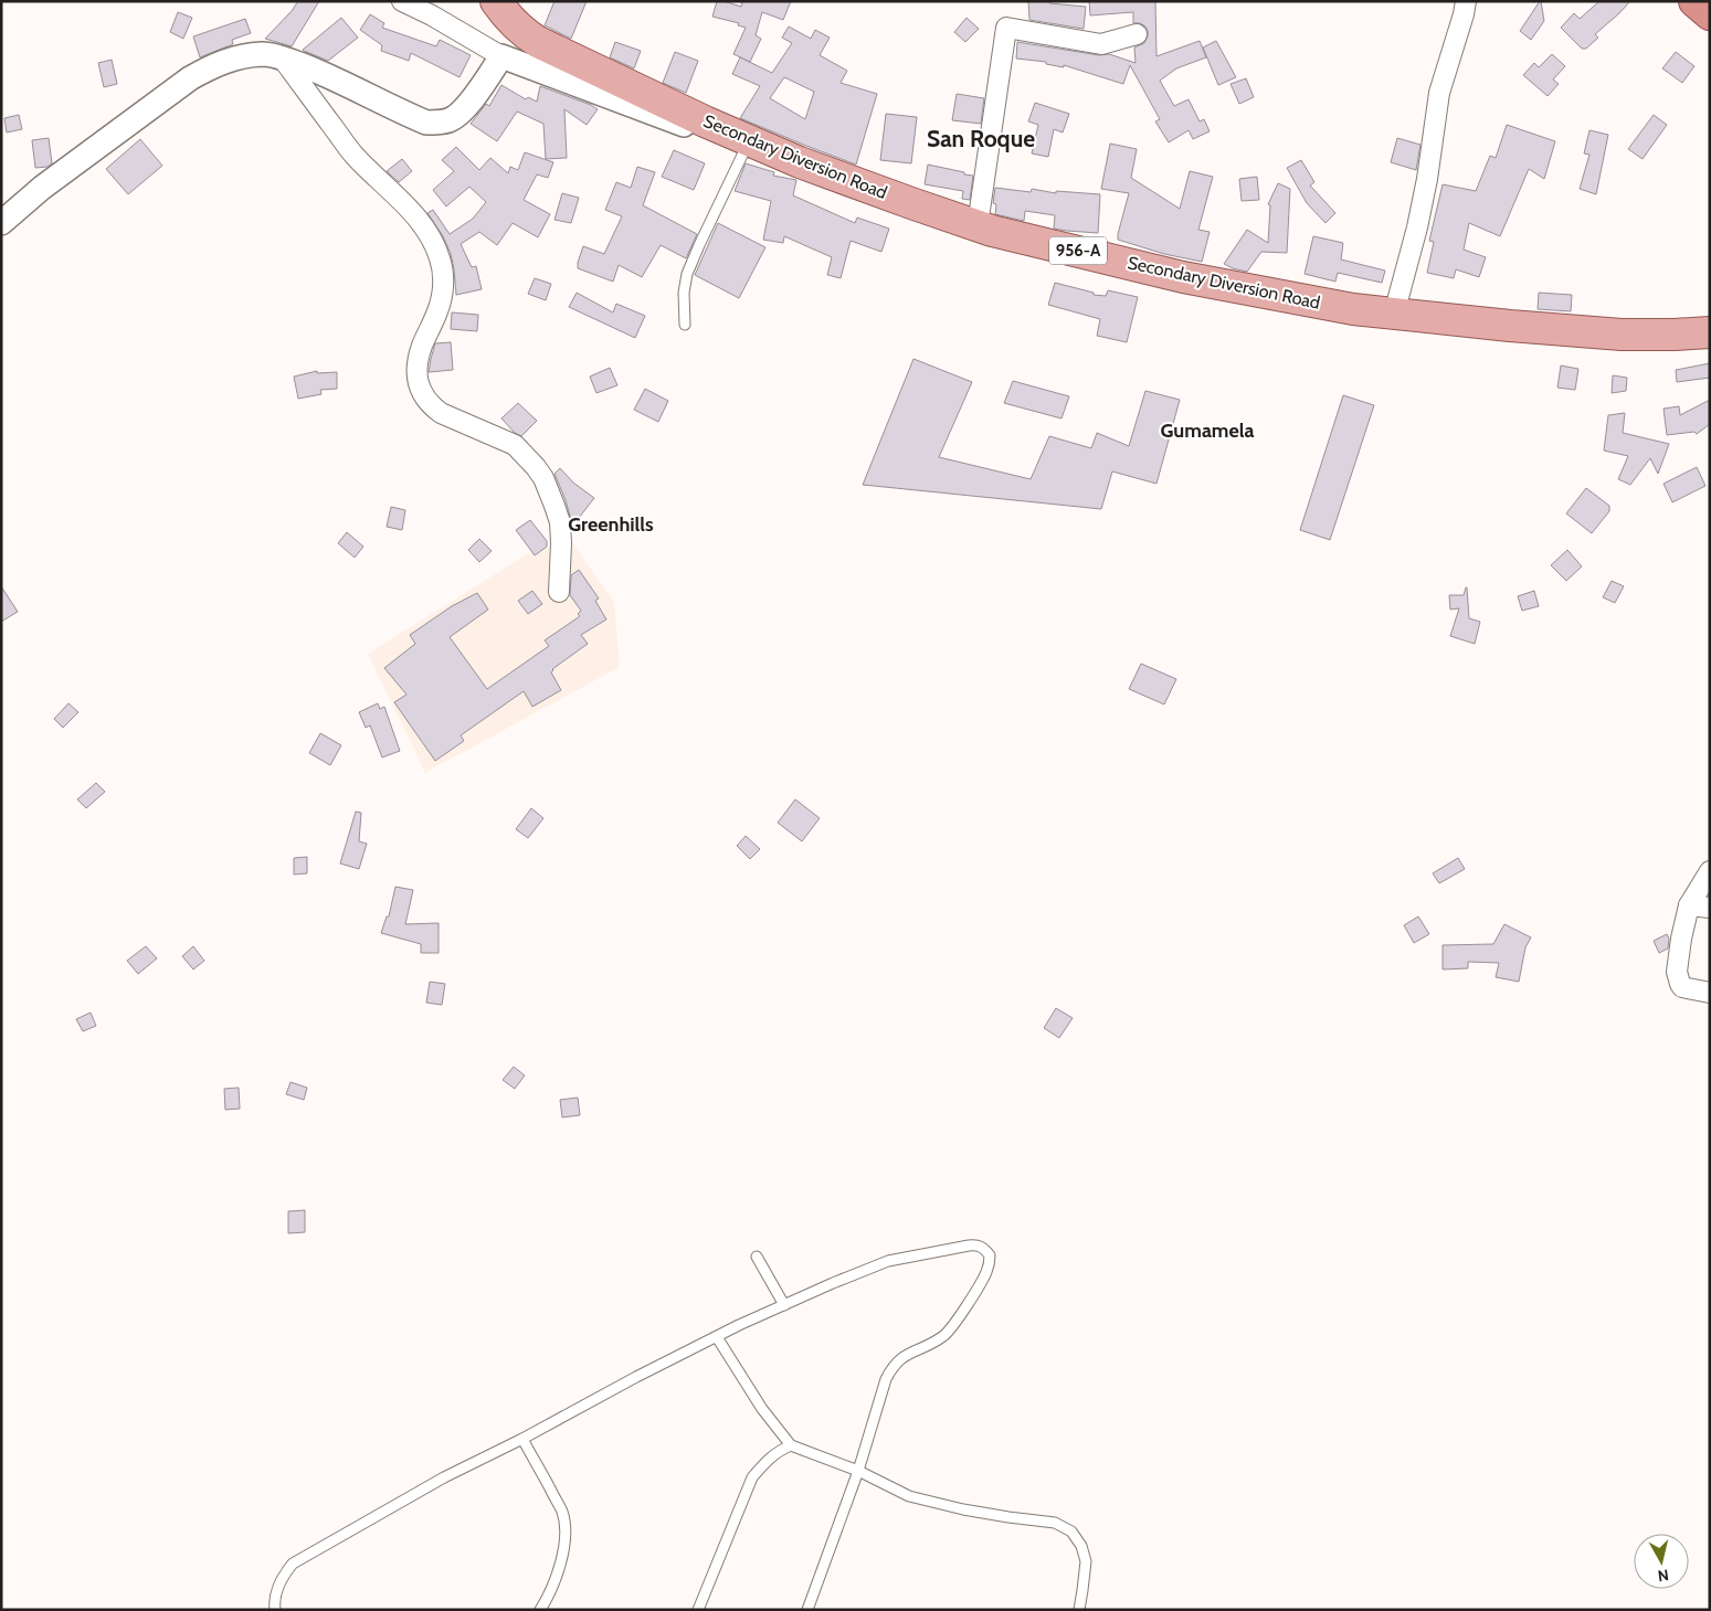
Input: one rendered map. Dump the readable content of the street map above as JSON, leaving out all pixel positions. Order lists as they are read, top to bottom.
{
  "streets": {
    "main road": ["Secondary Diversion Road", "956-A"]
  },
  "districts": ["San Roque", "Gumamela", "Greenhills"],
  "north": "bottom"
}
